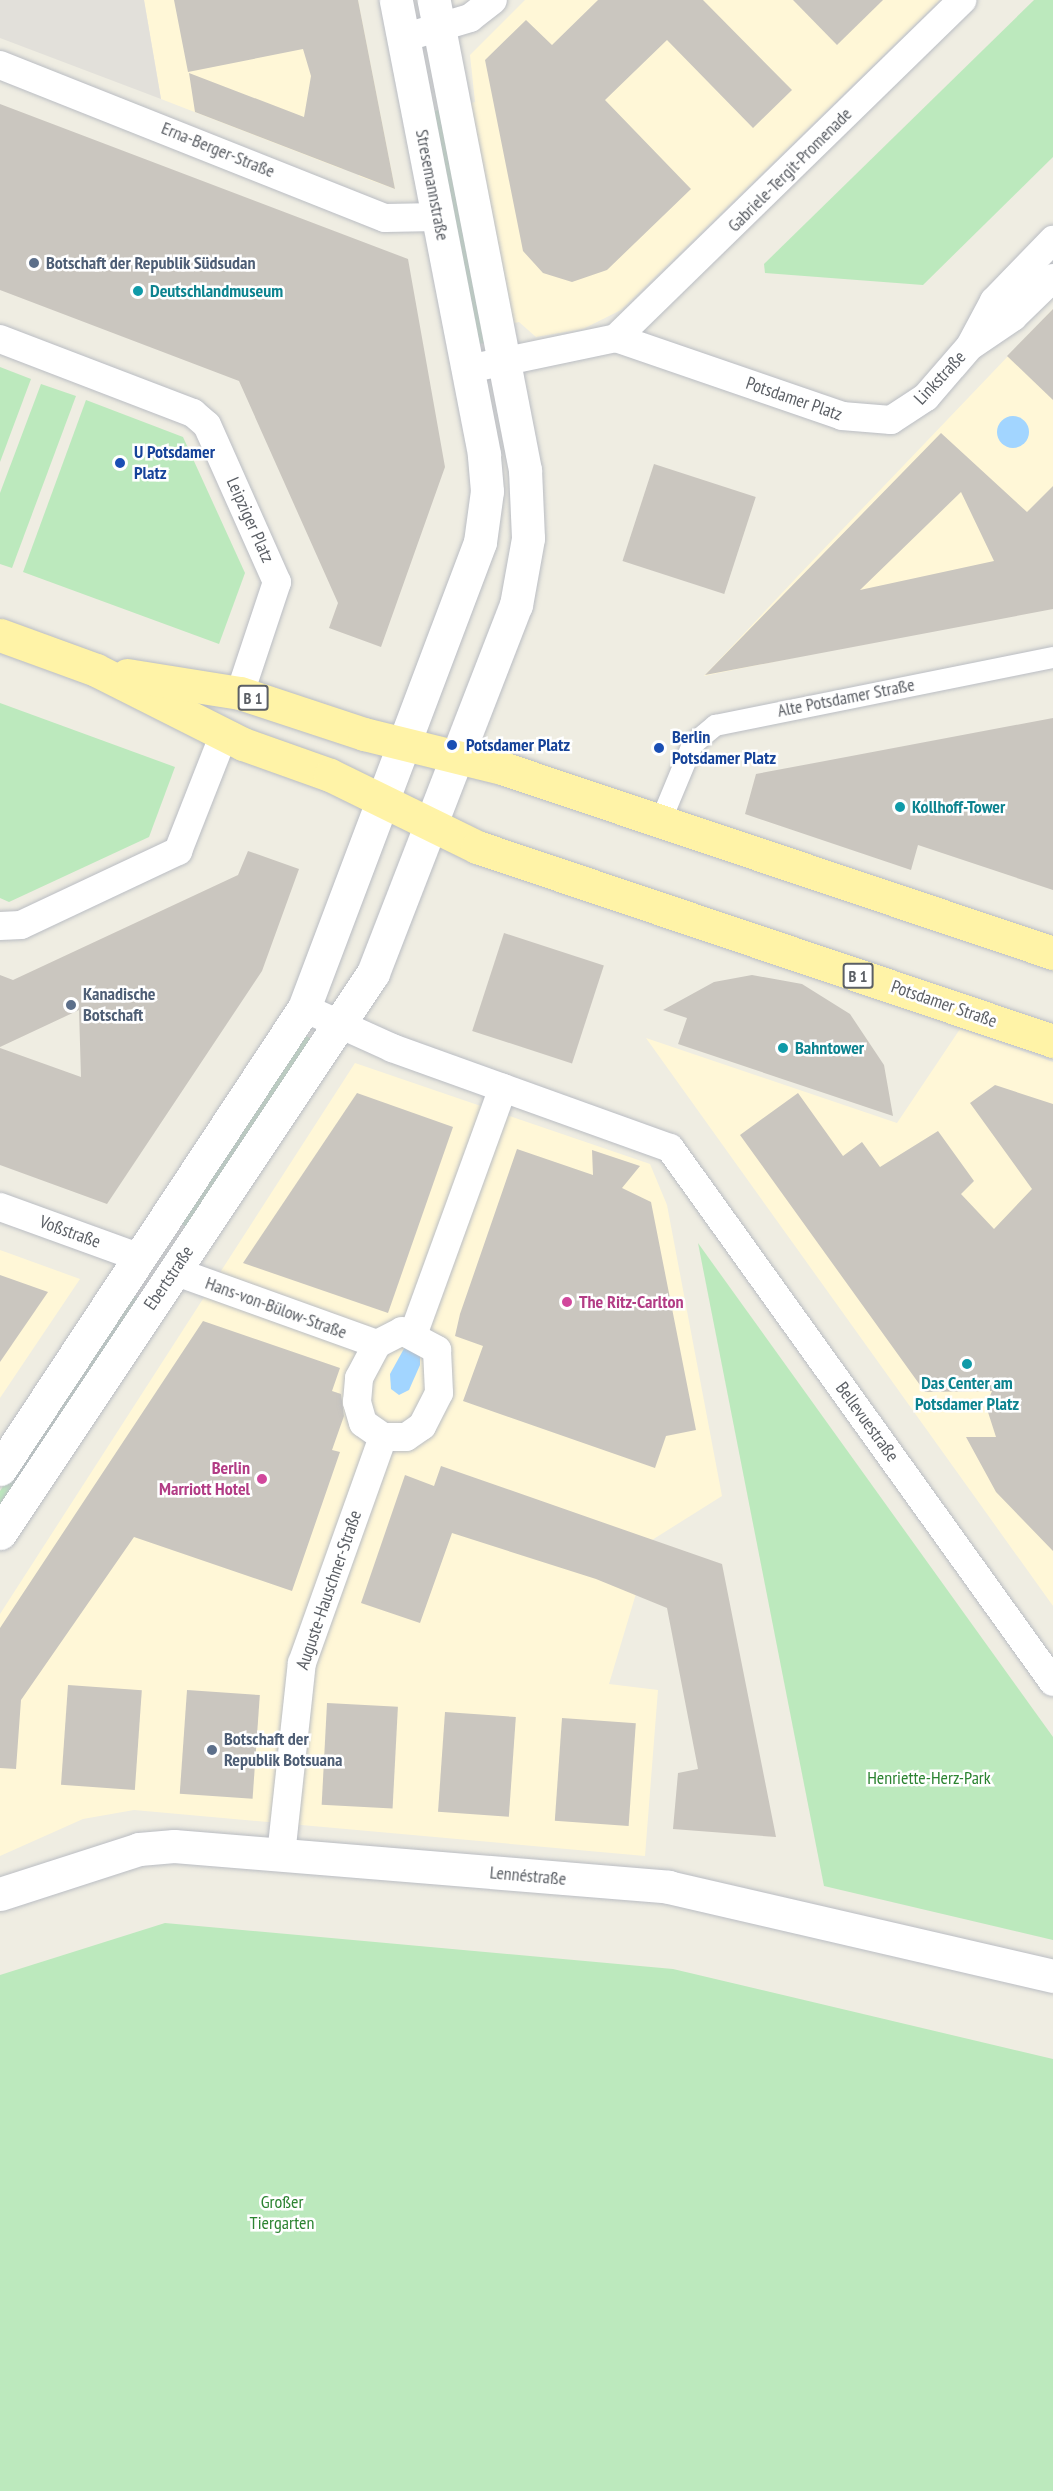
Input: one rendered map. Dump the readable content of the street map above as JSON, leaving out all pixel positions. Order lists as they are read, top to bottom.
{
  "streets": {
    "main road": [
      "Stresemannstraße",
      "B 1",
      "Potsdamer Straße",
      "Ebertstraße",
      "Lennéstraße"
    ],
    "street": [
      "Erna-Berger-Straße",
      "Gabriele-Tergit-Promenade",
      "Linkstraße",
      "Potsdamer Platz",
      "Leipziger Platz",
      "Alte Potsdamer Straße",
      "Voßstraße",
      "Hans-von-Bülow-Straße",
      "Bellevuestraße",
      "Auguste-Hauschner-Straße"
    ]
  },
  "crossings": [
    ["Erna-Berger-Straße", "Stresemannstraße"],
    ["Gabriele-Tergit-Promenade", "Potsdamer Platz"],
    ["Linkstraße", "Potsdamer Platz"],
    ["Leipziger Platz", "B 1"],
    ["B 1", "Alte Potsdamer Straße"],
    ["B 1", "Potsdamer Straße"],
    ["Voßstraße", "Ebertstraße"],
    ["Ebertstraße", "Hans-von-Bülow-Straße"],
    ["Hans-von-Bülow-Straße", "Auguste-Hauschner-Straße"],
    ["Auguste-Hauschner-Straße", "Lennéstraße"]
  ],
  "parks": ["Henriette-Herz-Park", "Großer Tiergarten"],
  "places": [
    "Botschaft der Republik Südsudan",
    "Deutschlandmuseum",
    "U Potsdamer Platz",
    "Potsdamer Platz",
    "Berlin Potsdamer Platz",
    "Kollhoff-Tower",
    "Kanadische Botschaft",
    "Bahntower",
    "The Ritz-Carlton",
    "Das Center am Potsdamer Platz",
    "Berlin Marriott Hotel",
    "Botschaft der Republik Botsuana"
  ]
}
